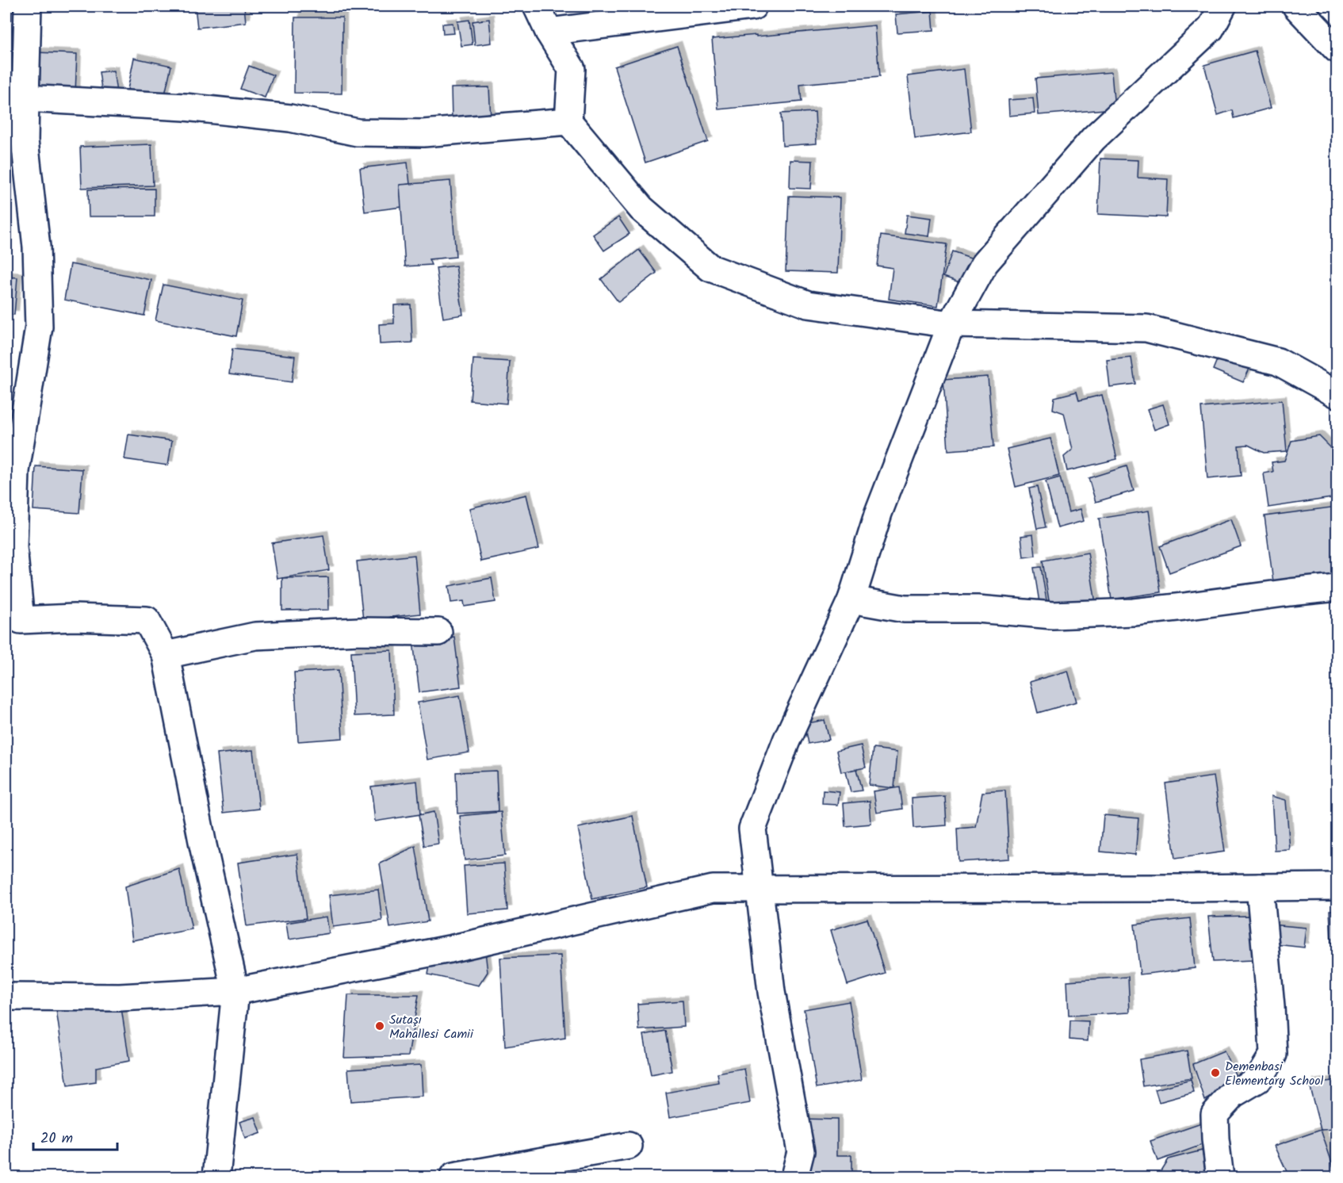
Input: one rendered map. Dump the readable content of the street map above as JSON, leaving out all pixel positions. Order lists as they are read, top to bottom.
{
  "places": ["Sutaşı Mahallesi Camii", "Demenbasi Elementary School"],
  "scale_bar": "20 m"
}
